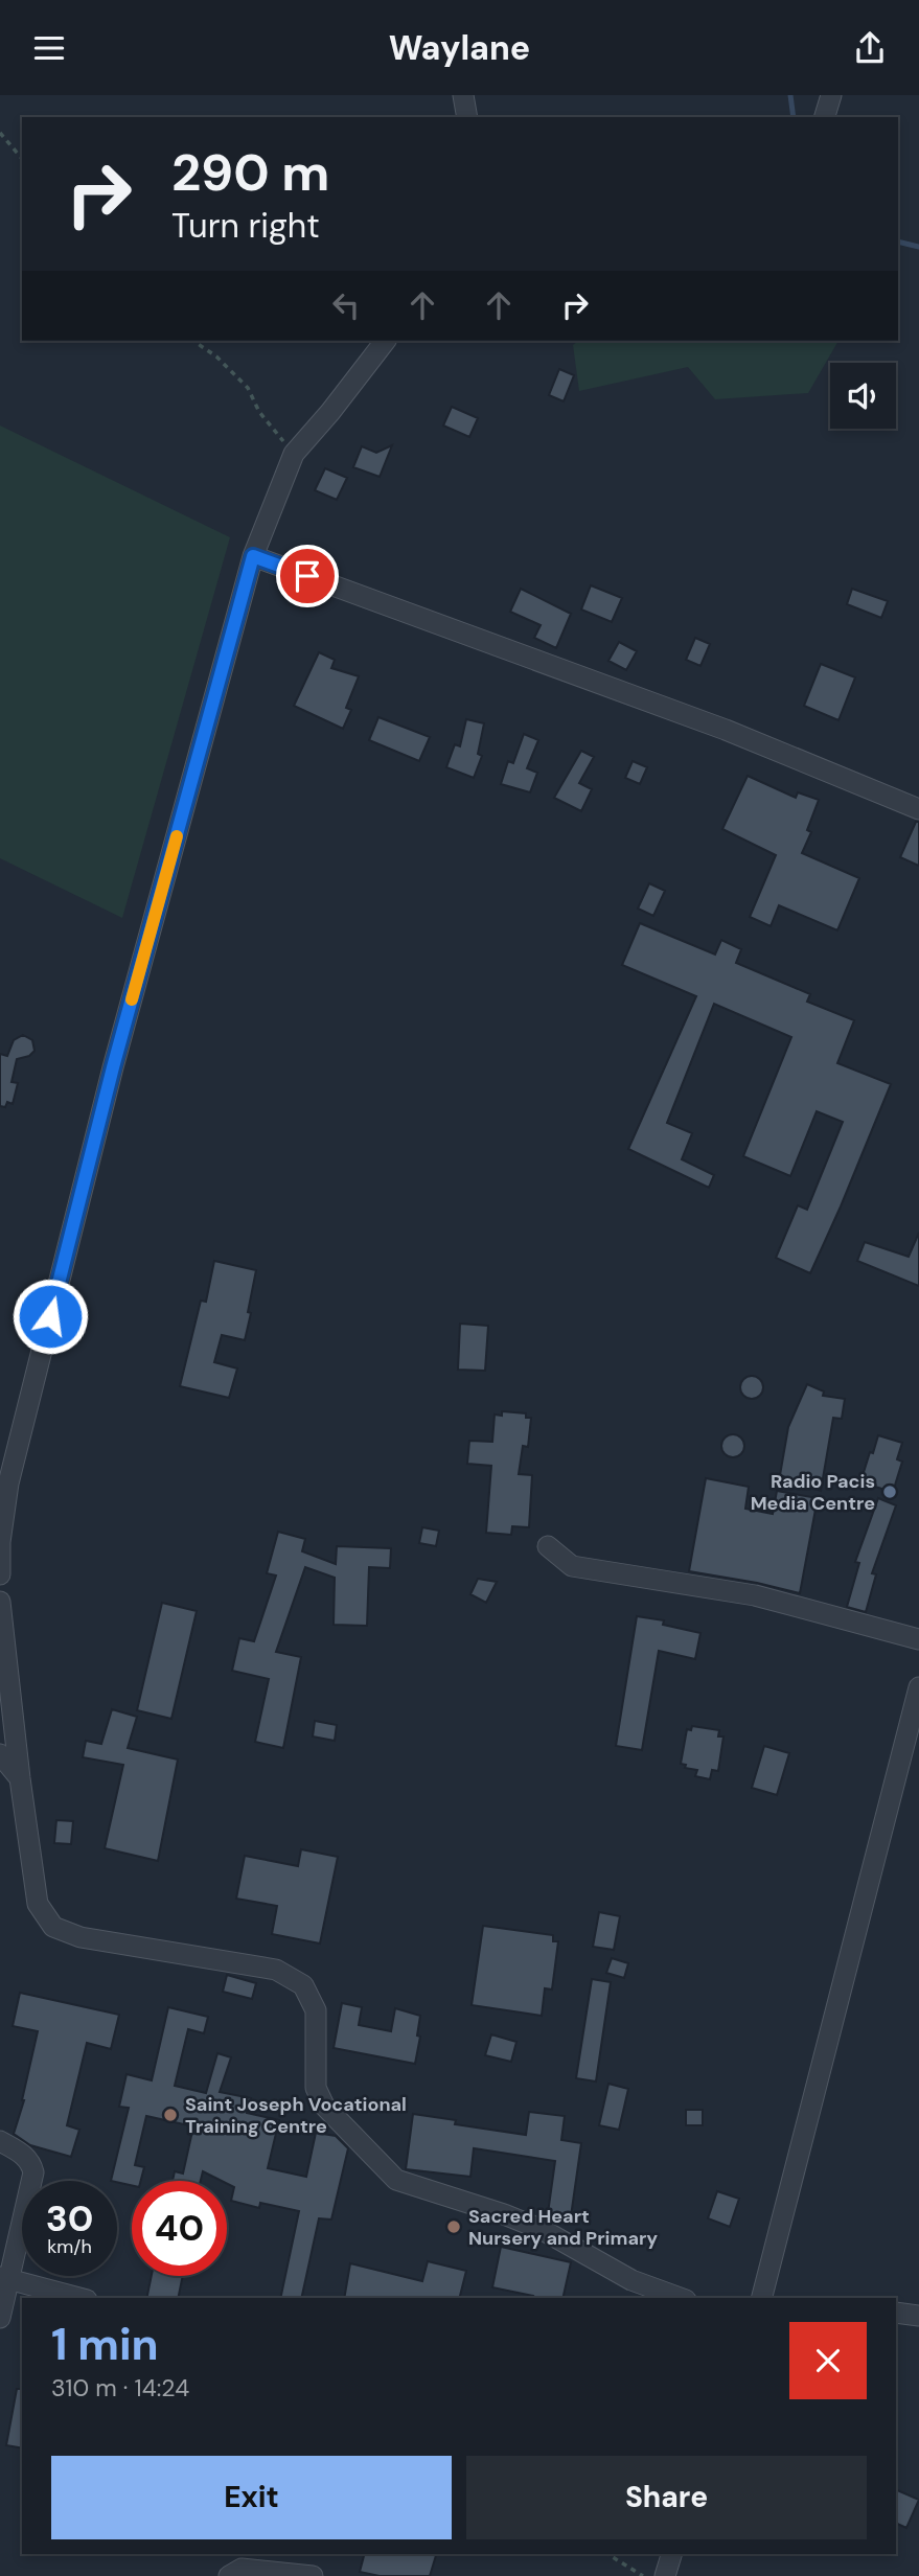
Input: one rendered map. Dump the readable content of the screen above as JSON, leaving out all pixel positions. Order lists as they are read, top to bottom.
{
  "places": ["Radio Pacis Media Centre", "Saint Joseph Vocational Training Centre", "Sacred Heart Nursery and Primary"],
  "page": {
    "header": "Waylane",
    "turn": ["290 m", "Turn right"],
    "speed": "30 km/h",
    "limit": "40",
    "heading": ["1 min", "310 m · 14:24"],
    "buttons": ["Exit", "Share"]
  }
}
